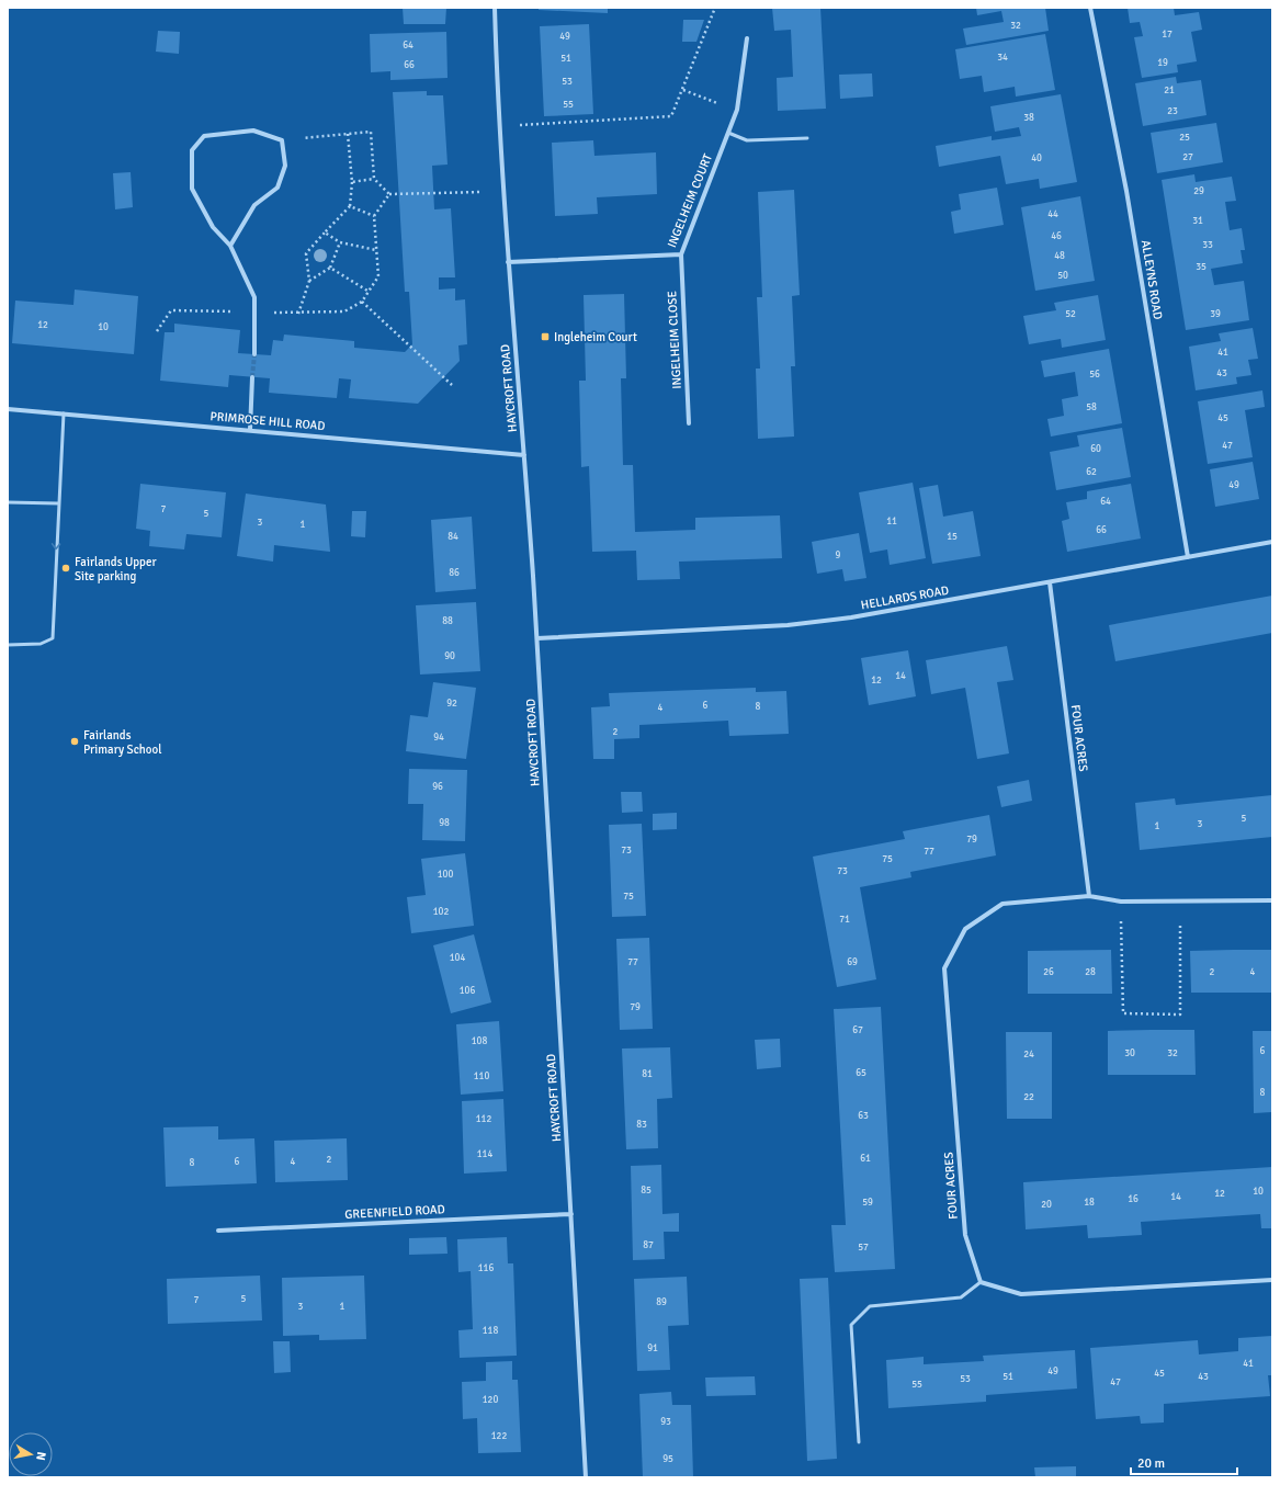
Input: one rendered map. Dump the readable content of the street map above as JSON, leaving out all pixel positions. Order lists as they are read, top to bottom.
{
  "streets": {
    "street": [
      "INGELHEIM COURT",
      "ALLEYNS ROAD",
      "INGELHEIM CLOSE",
      "HAYCROFT ROAD",
      "PRIMROSE HILL ROAD",
      "HELLARDS ROAD",
      "FOUR ACRES",
      "GREENFIELD ROAD"
    ]
  },
  "crossings": [
    ["INGELHEIM COURT", "INGELHEIM CLOSE"],
    ["INGELHEIM COURT", "HAYCROFT ROAD"],
    ["ALLEYNS ROAD", "HELLARDS ROAD"],
    ["HAYCROFT ROAD", "PRIMROSE HILL ROAD"],
    ["HAYCROFT ROAD", "HELLARDS ROAD"],
    ["HAYCROFT ROAD", "GREENFIELD ROAD"],
    ["HELLARDS ROAD", "FOUR ACRES"]
  ],
  "places": {
    "transit": ["Ingleheim Court"],
    "other": ["Fairlands Upper Site parking", "Fairlands Primary School"]
  },
  "house_numbers": [
    "32",
    "17",
    "49",
    "64",
    "34",
    "51",
    "19",
    "66",
    "53",
    "21",
    "55",
    "23",
    "38",
    "25",
    "27",
    "40",
    "29",
    "44",
    "31",
    "46",
    "33",
    "48",
    "35",
    "50",
    "52",
    "39",
    "12",
    "10",
    "41",
    "43",
    "56",
    "58",
    "45",
    "47",
    "60",
    "62",
    "49",
    "64",
    "7",
    "5",
    "11",
    "3",
    "1",
    "66",
    "84",
    "15",
    "9",
    "86",
    "88",
    "90",
    "14",
    "12",
    "92",
    "6",
    "8",
    "4",
    "2",
    "94",
    "96",
    "5",
    "98",
    "3",
    "1",
    "79",
    "73",
    "77",
    "75",
    "73",
    "100",
    "75",
    "102",
    "71",
    "104",
    "77",
    "69",
    "26",
    "28",
    "2",
    "4",
    "106",
    "79",
    "67",
    "108",
    "6",
    "30",
    "32",
    "24",
    "65",
    "81",
    "110",
    "8",
    "22",
    "63",
    "112",
    "83",
    "114",
    "61",
    "2",
    "6",
    "4",
    "8",
    "85",
    "10",
    "12",
    "14",
    "16",
    "59",
    "18",
    "20",
    "87",
    "57",
    "116",
    "5",
    "7",
    "89",
    "3",
    "1",
    "118",
    "91",
    "41",
    "49",
    "45",
    "51",
    "43",
    "53",
    "47",
    "55",
    "120",
    "93",
    "122",
    "95"
  ],
  "scale_bar": "20 m",
  "north": "right"
}
